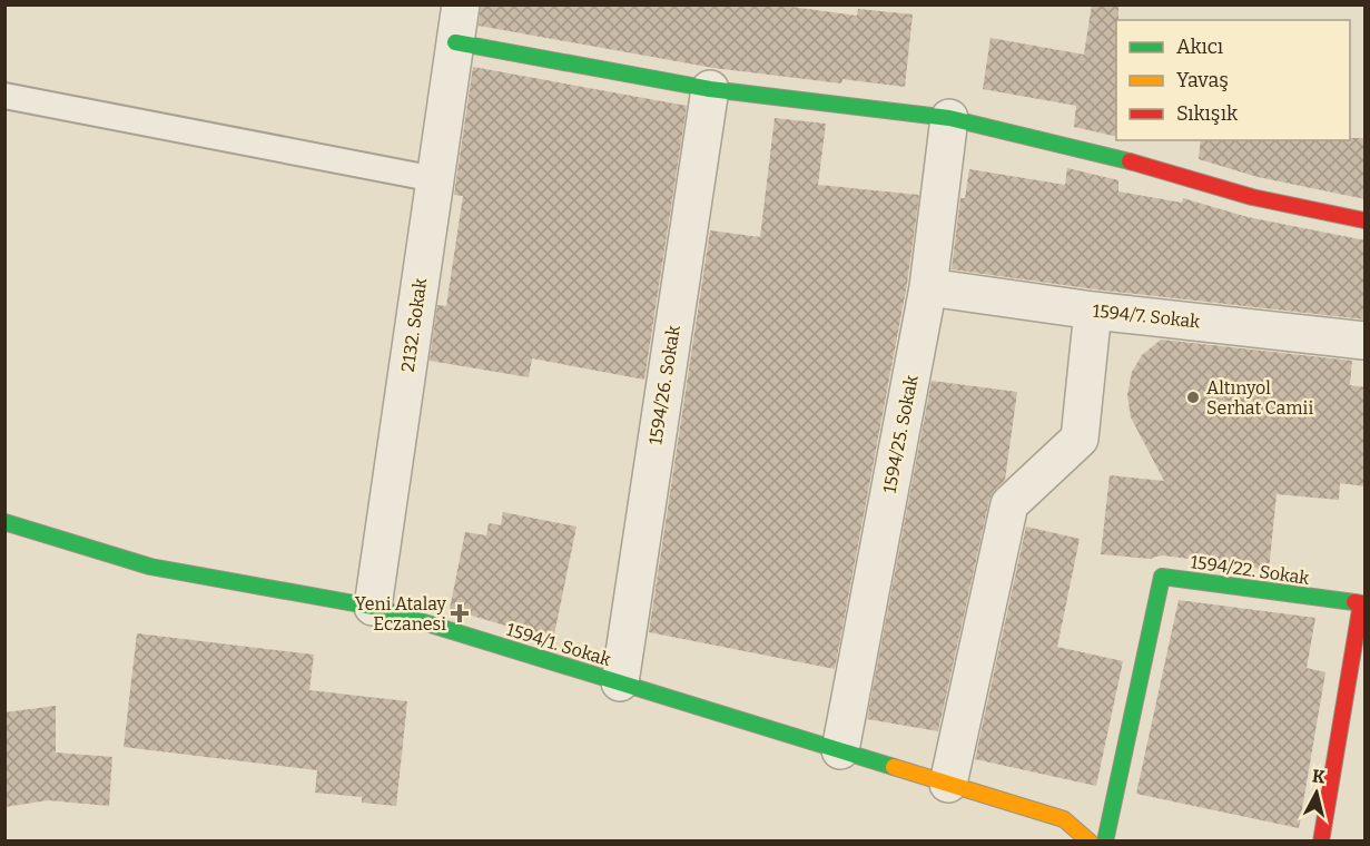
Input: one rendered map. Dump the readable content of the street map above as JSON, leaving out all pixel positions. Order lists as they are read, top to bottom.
{
  "streets": {
    "street": [
      "1594/7. Sokak",
      "2132. Sokak",
      "1594/26. Sokak",
      "1594/25. Sokak",
      "1594/22. Sokak",
      "1594/1. Sokak"
    ]
  },
  "crossings": [
    ["1594/7. Sokak", "1594/25. Sokak"],
    ["2132. Sokak", "1594/1. Sokak"],
    ["1594/26. Sokak", "1594/1. Sokak"],
    ["1594/25. Sokak", "1594/1. Sokak"]
  ],
  "places": {
    "other": ["Altınyol Serhat Camii"],
    "health": ["Yeni Atalay Eczanesi"]
  },
  "legend": ["Akıcı", "Yavaş", "Sıkışık"],
  "north": "top"
}
